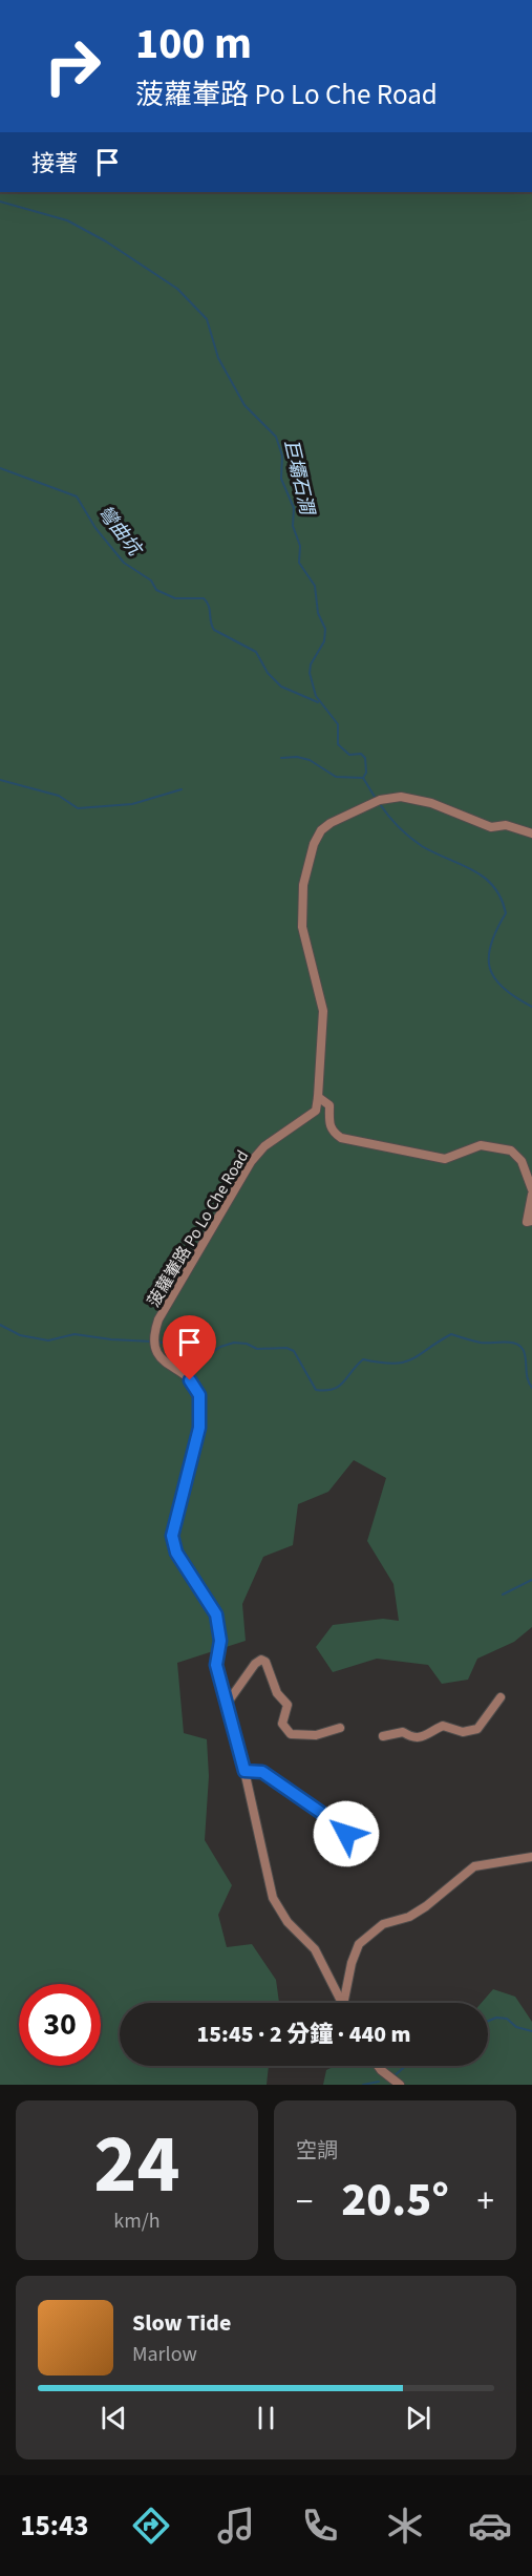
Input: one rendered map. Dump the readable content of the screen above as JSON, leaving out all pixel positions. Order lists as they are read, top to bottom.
{
  "streets": {
    "street": ["菠蘿輋路 Po Lo Che Road"]
  },
  "water": ["巨壩石澗", "彎曲坑"],
  "page": {
    "turn": ["100 m", "菠蘿輋路 Po Lo Che Road"],
    "then": "接著",
    "limit": "30",
    "trip": "15:45 · 2 分鐘 · 440 m",
    "tile": [
      ["24", "km/h"],
      "空調"
    ],
    "heat": ["−", "20.5°", "+"],
    "song": ["Slow Tide", "Marlow"],
    "tabs": "15:43"
  }
}
